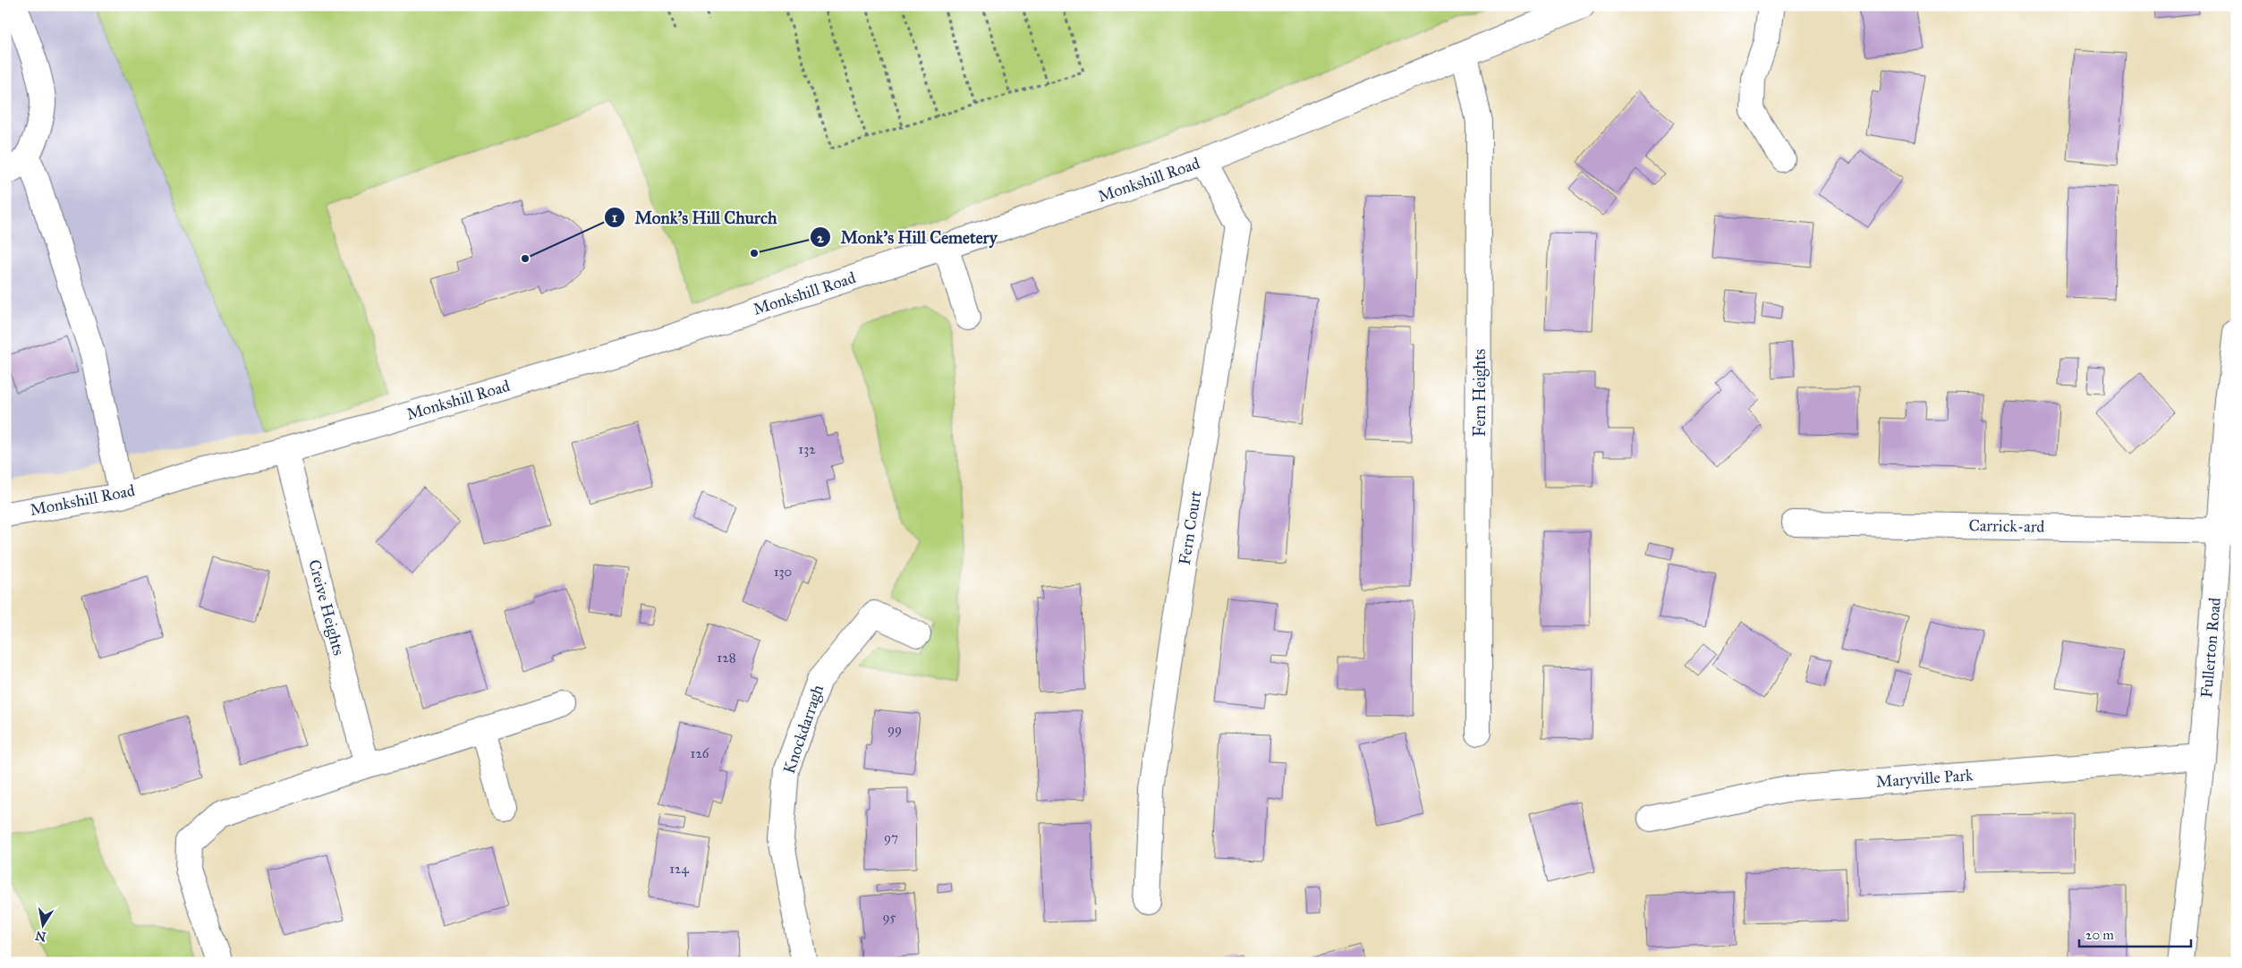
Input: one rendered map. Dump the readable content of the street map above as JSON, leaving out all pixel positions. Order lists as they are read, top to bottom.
{
  "streets": {
    "street": [
      "Monkshill Road",
      "Fern Heights",
      "Carrick-ard",
      "Fern Court",
      "Creive Heights",
      "Fullerton Road",
      "Knockdarragh",
      "Maryville Park"
    ]
  },
  "crossings": [
    ["Monkshill Road", "Fern Heights"],
    ["Monkshill Road", "Fern Court"],
    ["Monkshill Road", "Creive Heights"],
    ["Carrick-ard", "Fullerton Road"],
    ["Fullerton Road", "Maryville Park"]
  ],
  "places": ["Monk's Hill Cemetery", "Monk's Hill Church"],
  "house_numbers": [
    "132",
    "130",
    "128",
    "99",
    "126",
    "97",
    "124",
    "95"
  ],
  "scale_bar": "20 m",
  "north": "bottom"
}
